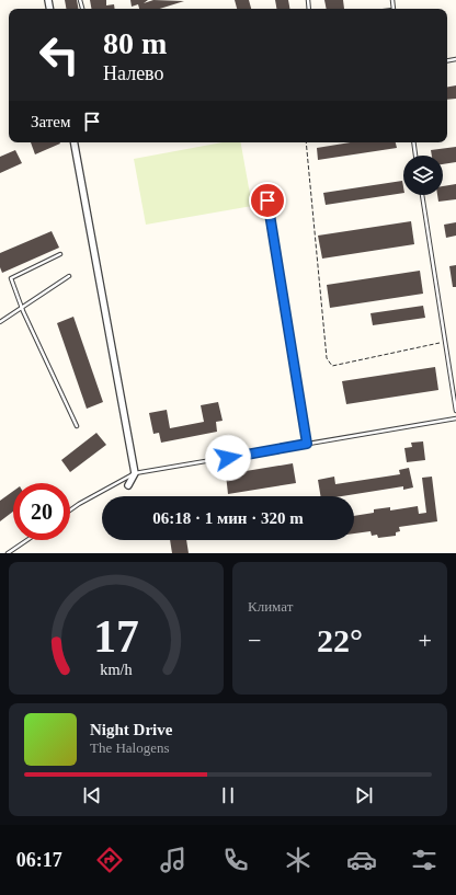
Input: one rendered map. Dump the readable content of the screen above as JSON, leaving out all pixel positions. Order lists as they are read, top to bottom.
{
  "page": {
    "turn": ["80 m", "Налево"],
    "then": "Затем",
    "limit": "20",
    "trip": "06:18 · 1 мин · 320 m",
    "tile": "Климат",
    "heat": ["−", "22°", "+"],
    "song": ["Night Drive", "The Halogens"],
    "tabs": "06:17",
    "gauge": ["17", "km/h"]
  }
}
